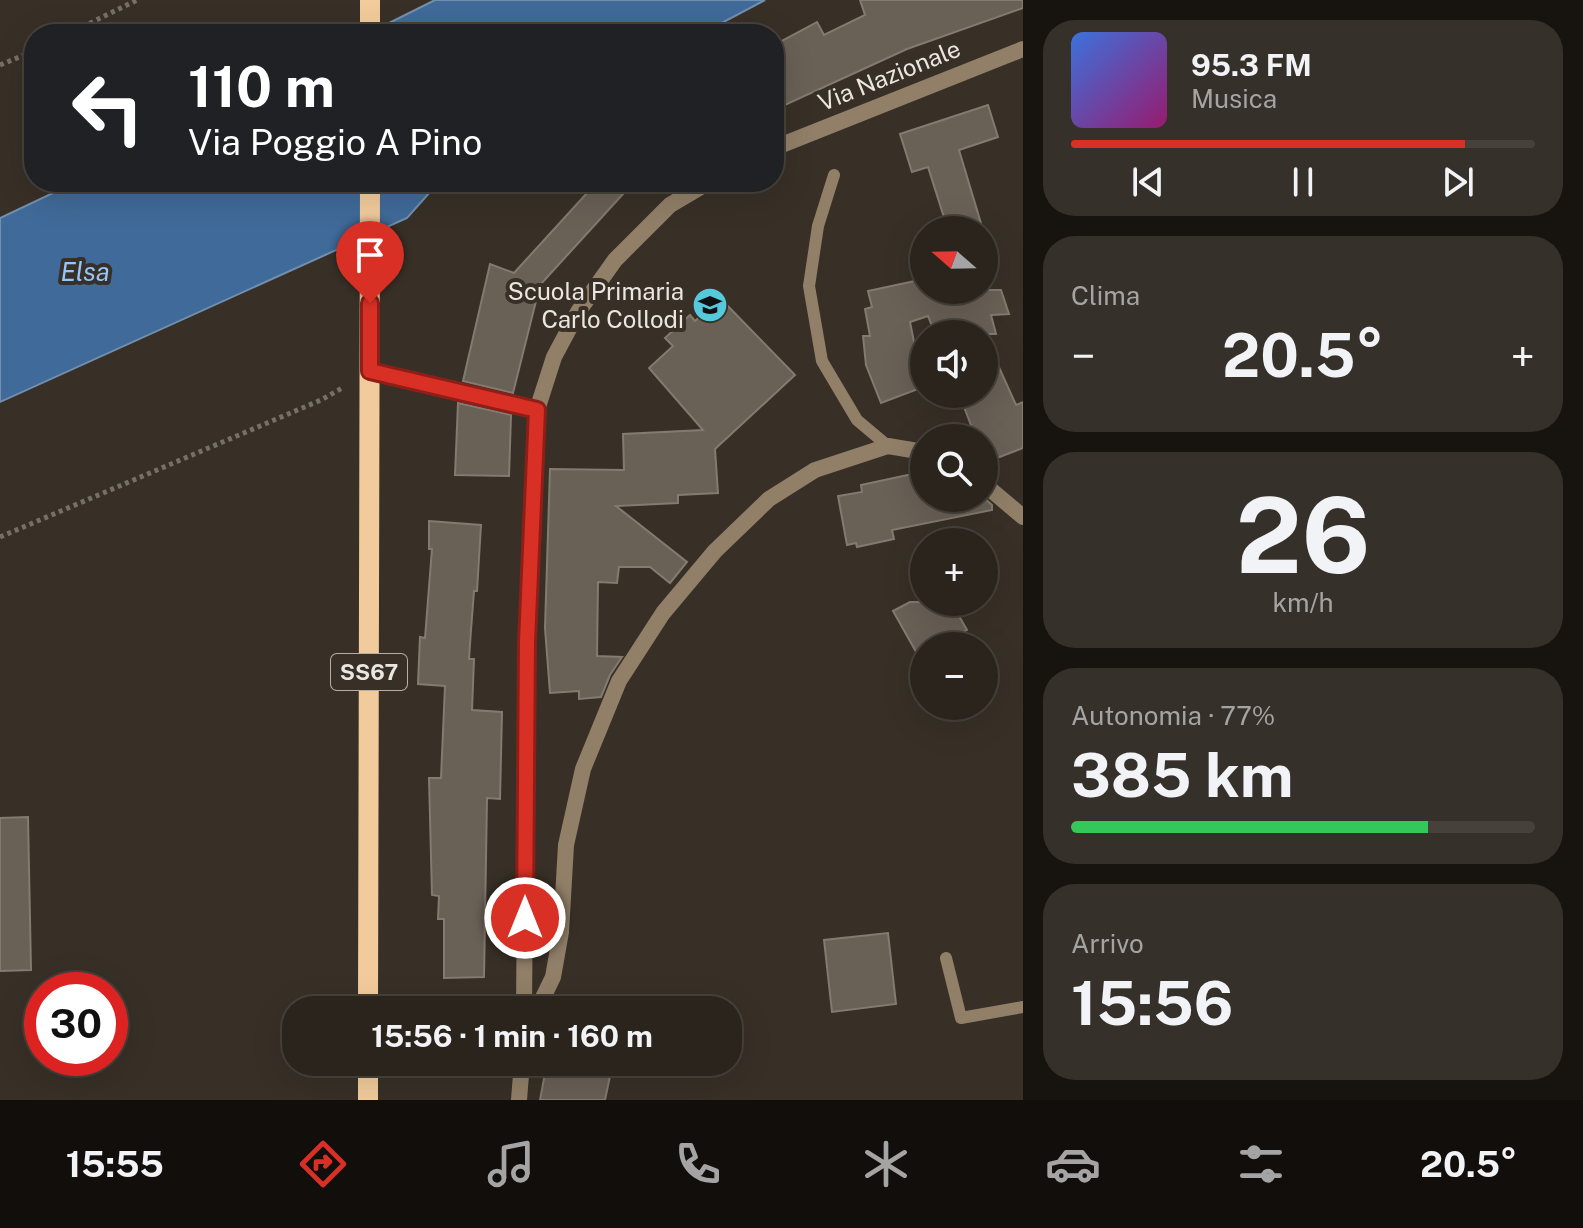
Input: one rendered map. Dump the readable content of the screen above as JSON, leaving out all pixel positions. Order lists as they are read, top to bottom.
{
  "streets": {
    "main road": ["SS67"],
    "street": ["Via Nazionale"]
  },
  "water": ["Elsa"],
  "places": {
    "school or university": ["Scuola Primaria Carlo Collodi"]
  },
  "north": "left",
  "page": {
    "turn": ["110 m", "Via Poggio A Pino"],
    "song": ["95.3 FM", "Musica"],
    "map_buttons": ["+", "−"],
    "tile": [
      "Clima",
      ["26", "km/h"],
      ["Autonomia · 77%", "385 km"],
      ["Arrivo", "15:56"]
    ],
    "heat": ["−", "20.5°", "+"],
    "limit": "30",
    "trip": "15:56 · 1 min · 160 m",
    "tabs": ["15:55", "20.5°"]
  }
}
